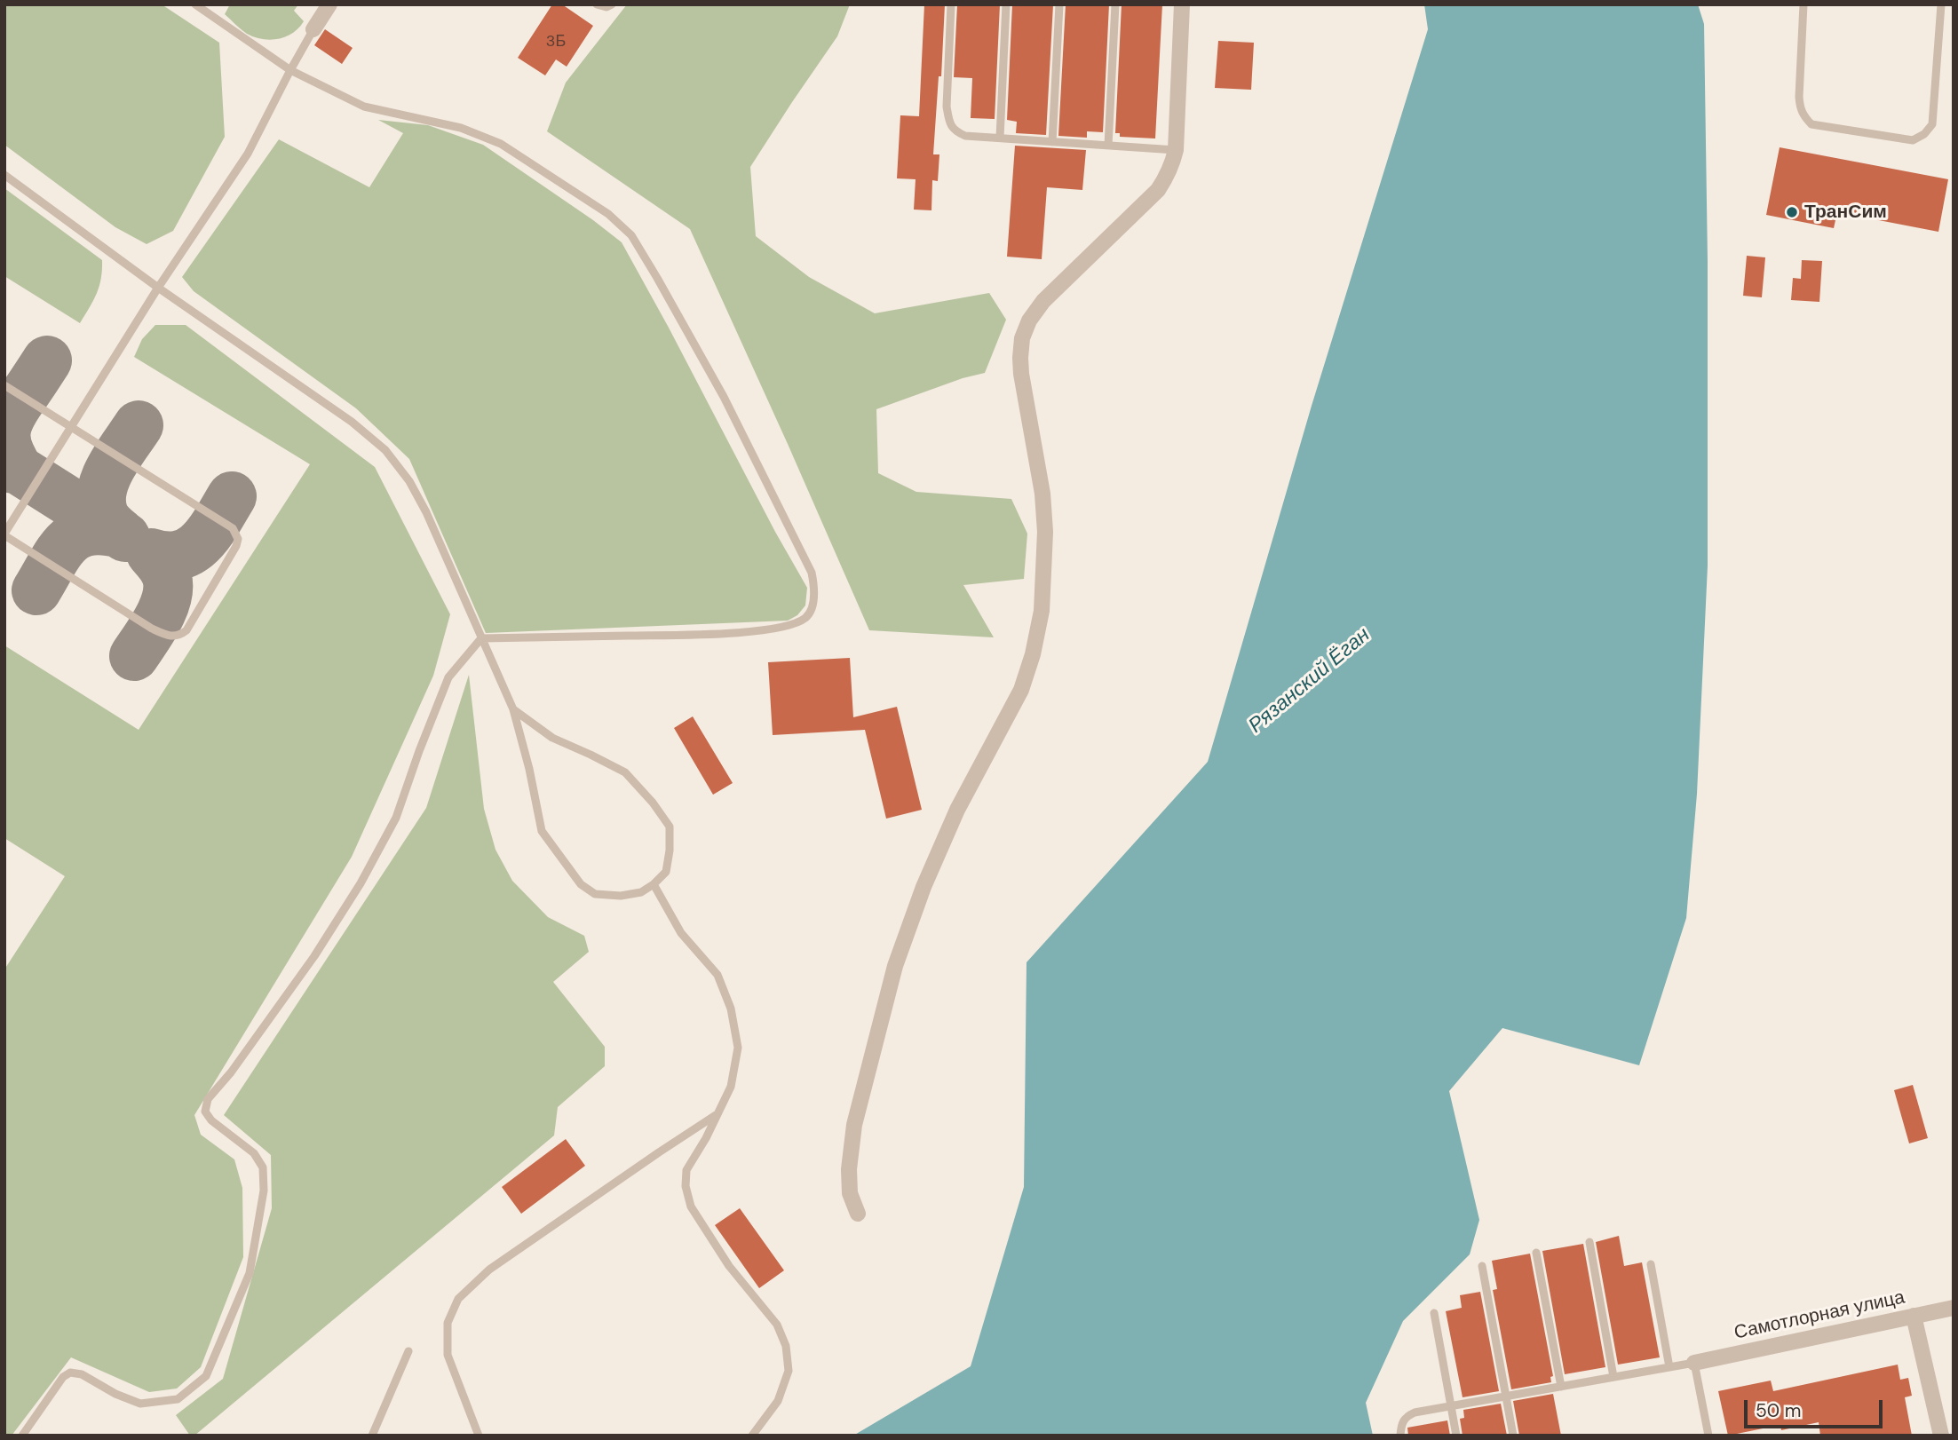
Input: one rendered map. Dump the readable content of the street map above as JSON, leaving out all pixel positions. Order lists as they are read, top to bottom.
{
  "streets": {
    "street": ["Самотлорная улица"]
  },
  "water": ["Рязанский Ёган"],
  "places": ["ТранСим"],
  "house_numbers": ["3Б"],
  "scale_bar": "50 m"
}
